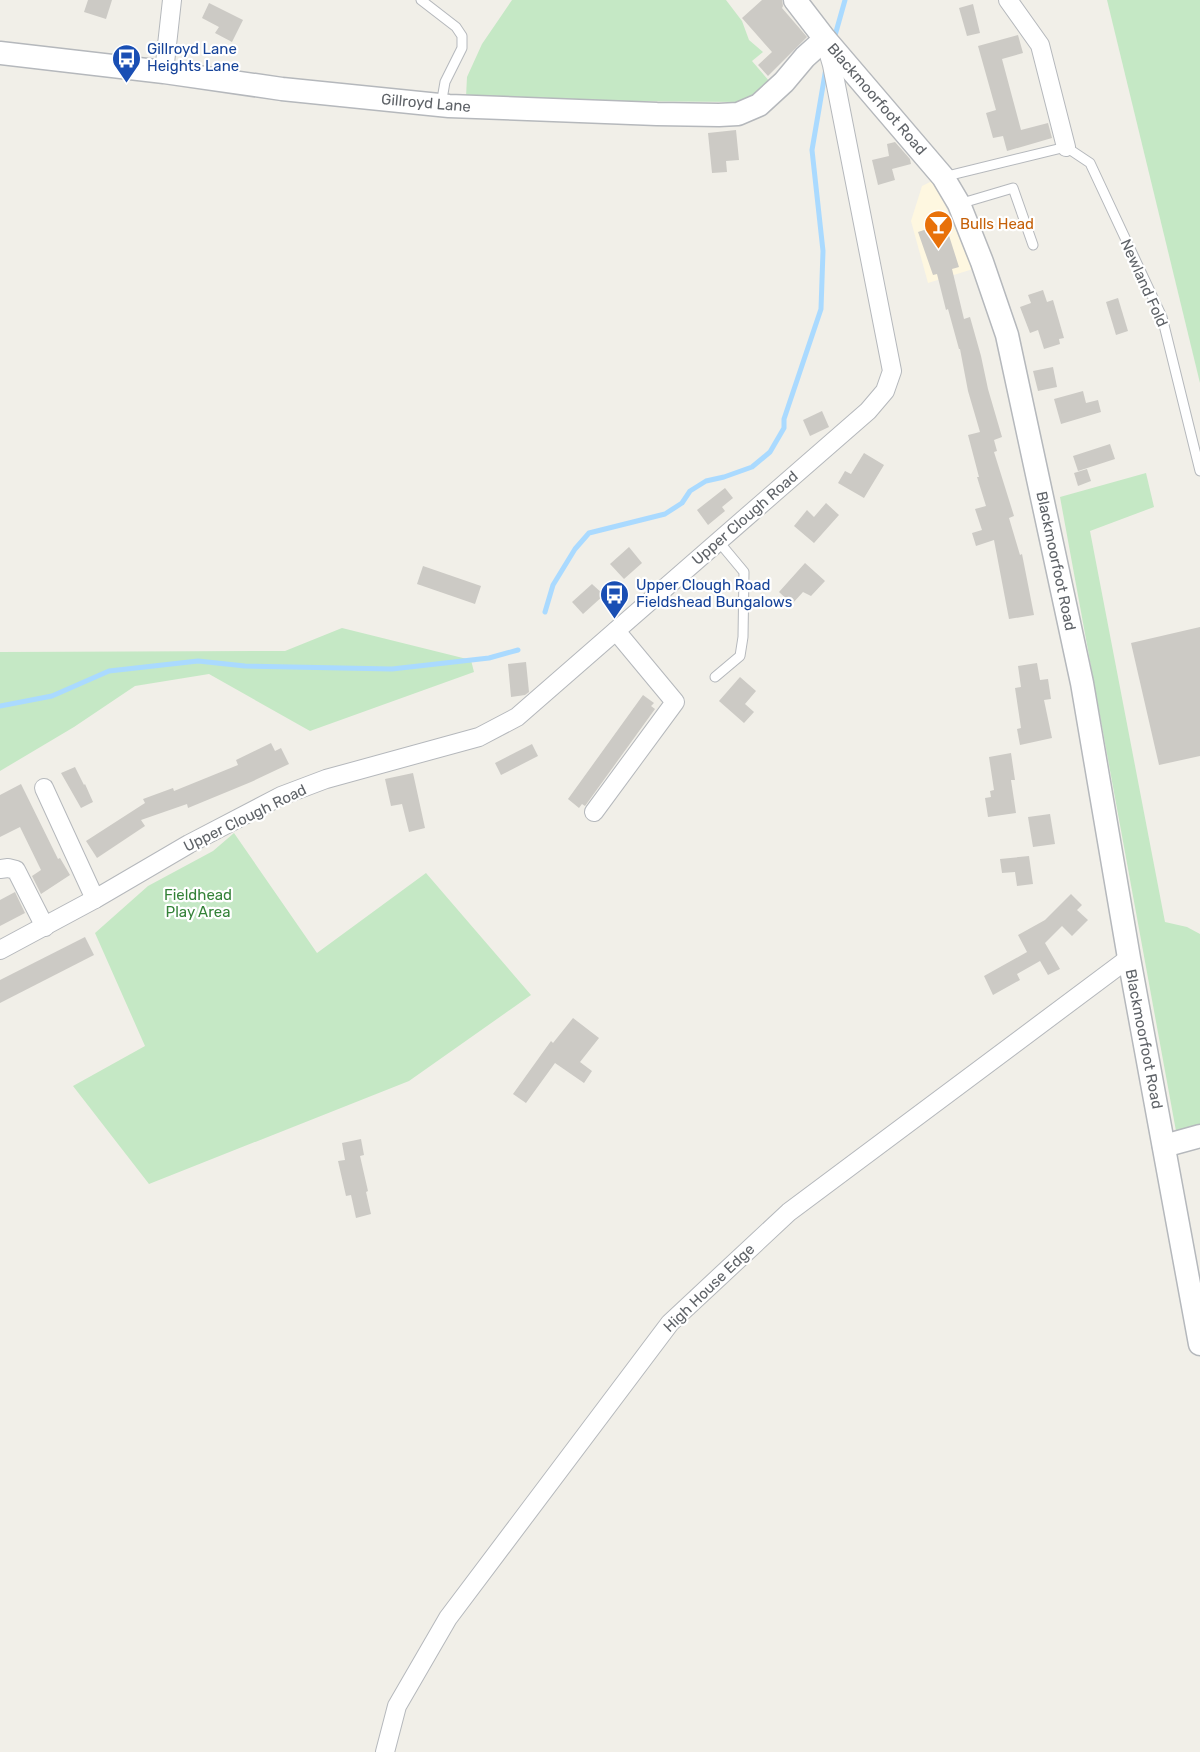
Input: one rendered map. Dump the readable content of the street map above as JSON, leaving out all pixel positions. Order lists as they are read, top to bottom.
{
  "streets": {
    "street": [
      "Blackmoorfoot Road",
      "Gillroyd Lane",
      "Upper Clough Road",
      "High House Edge"
    ],
    "lane": ["Newland Fold"]
  },
  "crossings": [
    ["Blackmoorfoot Road", "Gillroyd Lane"],
    ["Blackmoorfoot Road", "Upper Clough Road"],
    ["Blackmoorfoot Road", "High House Edge"],
    ["Gillroyd Lane", "Upper Clough Road"]
  ],
  "parks": ["Fieldhead Play Area"],
  "places": {
    "bus stop": ["Gillroyd Lane Heights Lane", "Upper Clough Road Fieldshead Bungalows"],
    "bar": ["Bulls Head"]
  }
}
